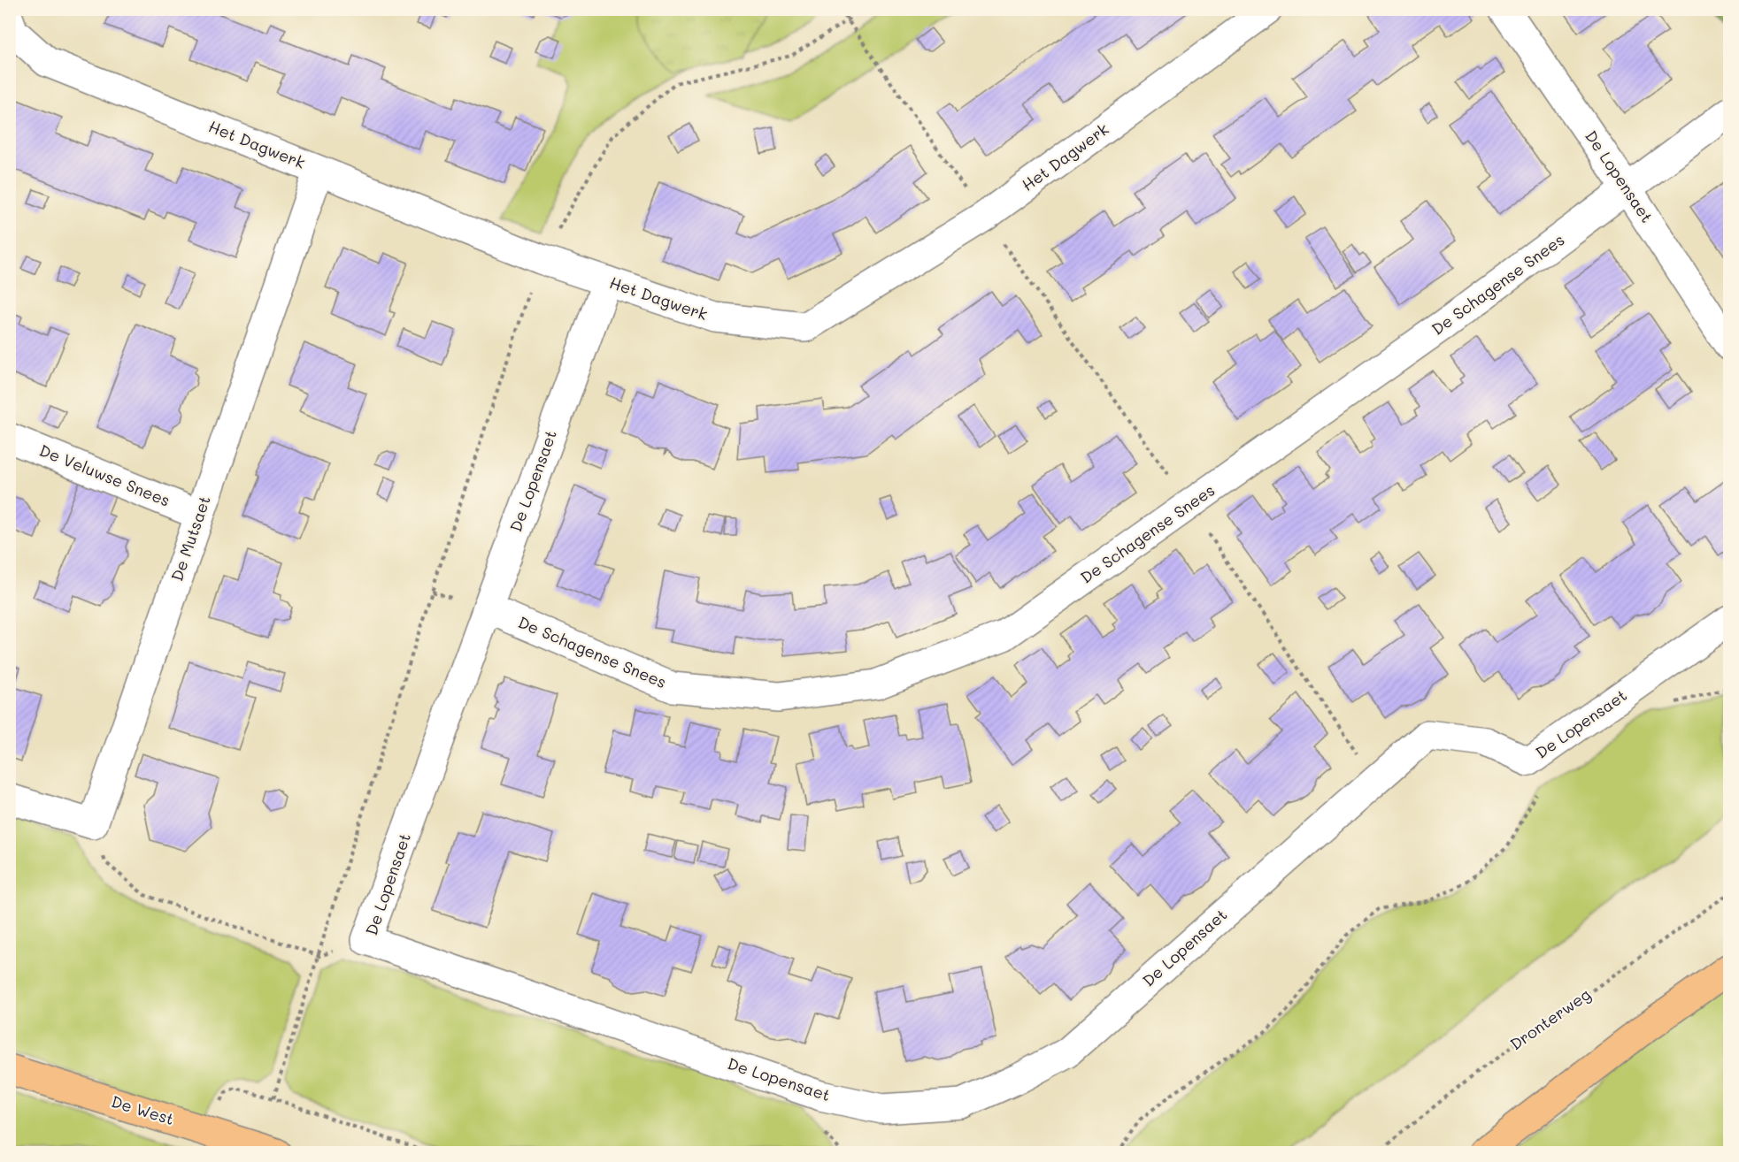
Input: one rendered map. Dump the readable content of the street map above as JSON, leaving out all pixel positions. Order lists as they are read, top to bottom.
{
  "streets": {
    "main road": ["De West"],
    "street": [
      "Het Dagwerk",
      "De Lopensaet",
      "De Schagense Snees",
      "De Veluwse Snees",
      "De Mutsaet"
    ],
    "path": ["Dronterweg"]
  },
  "crossings": [
    ["Het Dagwerk", "De Lopensaet"],
    ["Het Dagwerk", "De Mutsaet"],
    ["De Lopensaet", "De Schagense Snees"],
    ["De Veluwse Snees", "De Mutsaet"]
  ]
}
